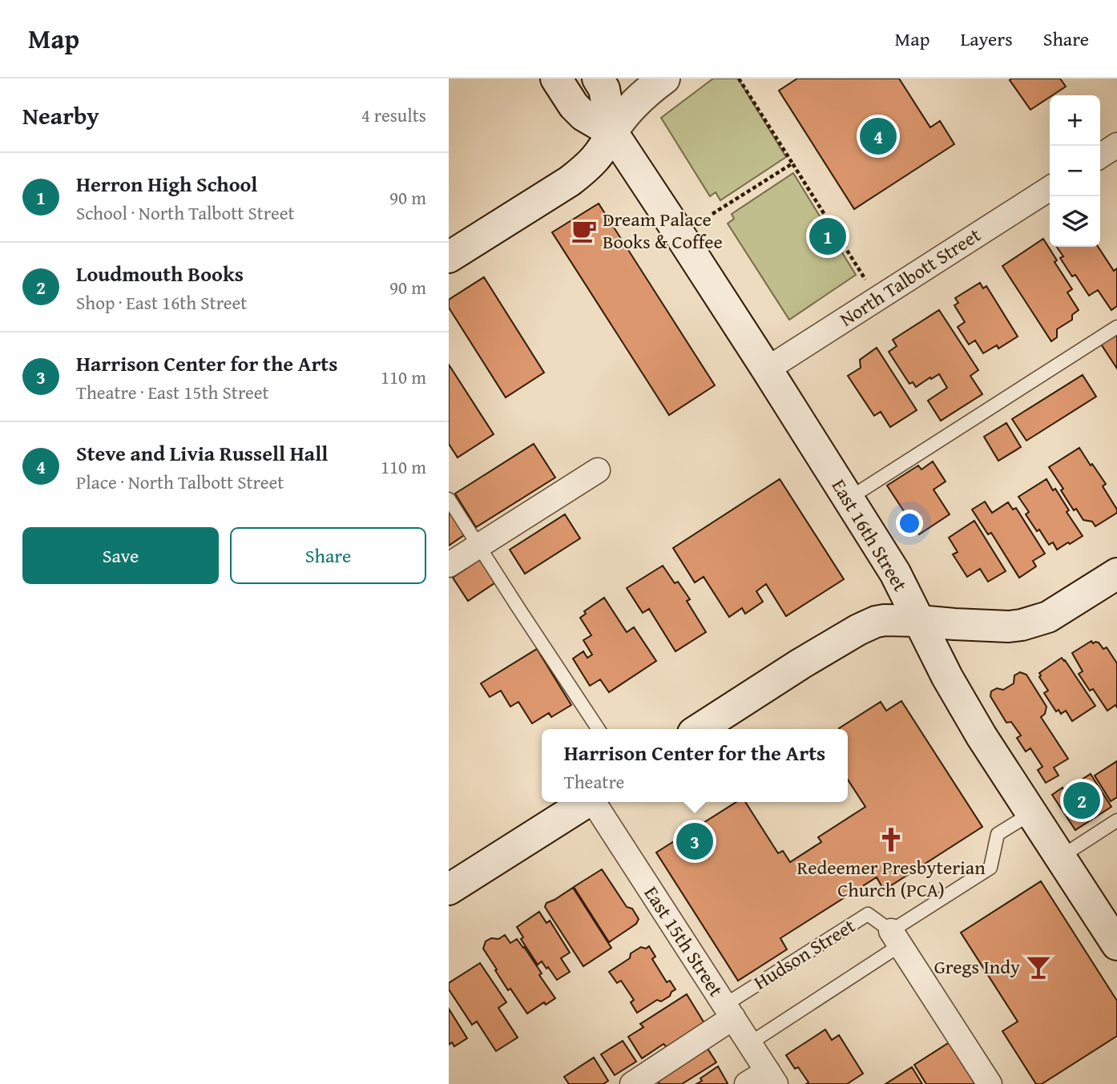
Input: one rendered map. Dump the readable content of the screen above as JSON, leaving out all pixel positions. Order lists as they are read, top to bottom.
{
  "streets": {
    "main road": ["East 16th Street"],
    "street": ["North Talbott Street", "East 15th Street", "Hudson Street"]
  },
  "crossings": [
    ["North Talbott Street", "East 16th Street"],
    ["East 15th Street", "Hudson Street"]
  ],
  "places": {
    "cafe": ["Dream Palace Books & Coffee"],
    "church": ["Redeemer Presbyterian Church (PCA)"],
    "bar": ["Gregs Indy"]
  },
  "page": {
    "header": "Map",
    "nav": ["Map", "Layers", "Share"],
    "heading": ["Nearby", "4 results"],
    "map_buttons": ["+", "−"],
    "pins": [
      "4",
      "1",
      "2",
      "3"
    ],
    "list": [
      {
        "mark": "1",
        "name": "Herron High School",
        "note": "School · North Talbott Street",
        "value": "90 m"
      },
      {
        "mark": "2",
        "name": "Loudmouth Books",
        "note": "Shop · East 16th Street",
        "value": "90 m"
      },
      {
        "mark": "3",
        "name": "Harrison Center for the Arts",
        "note": "Theatre · East 15th Street",
        "value": "110 m"
      },
      {
        "mark": "4",
        "name": "Steve and Livia Russell Hall",
        "note": "Place · North Talbott Street",
        "value": "110 m"
      }
    ],
    "buttons": ["Save", "Share"],
    "popup": ["Harrison Center for the Arts", "Theatre"]
  }
}
